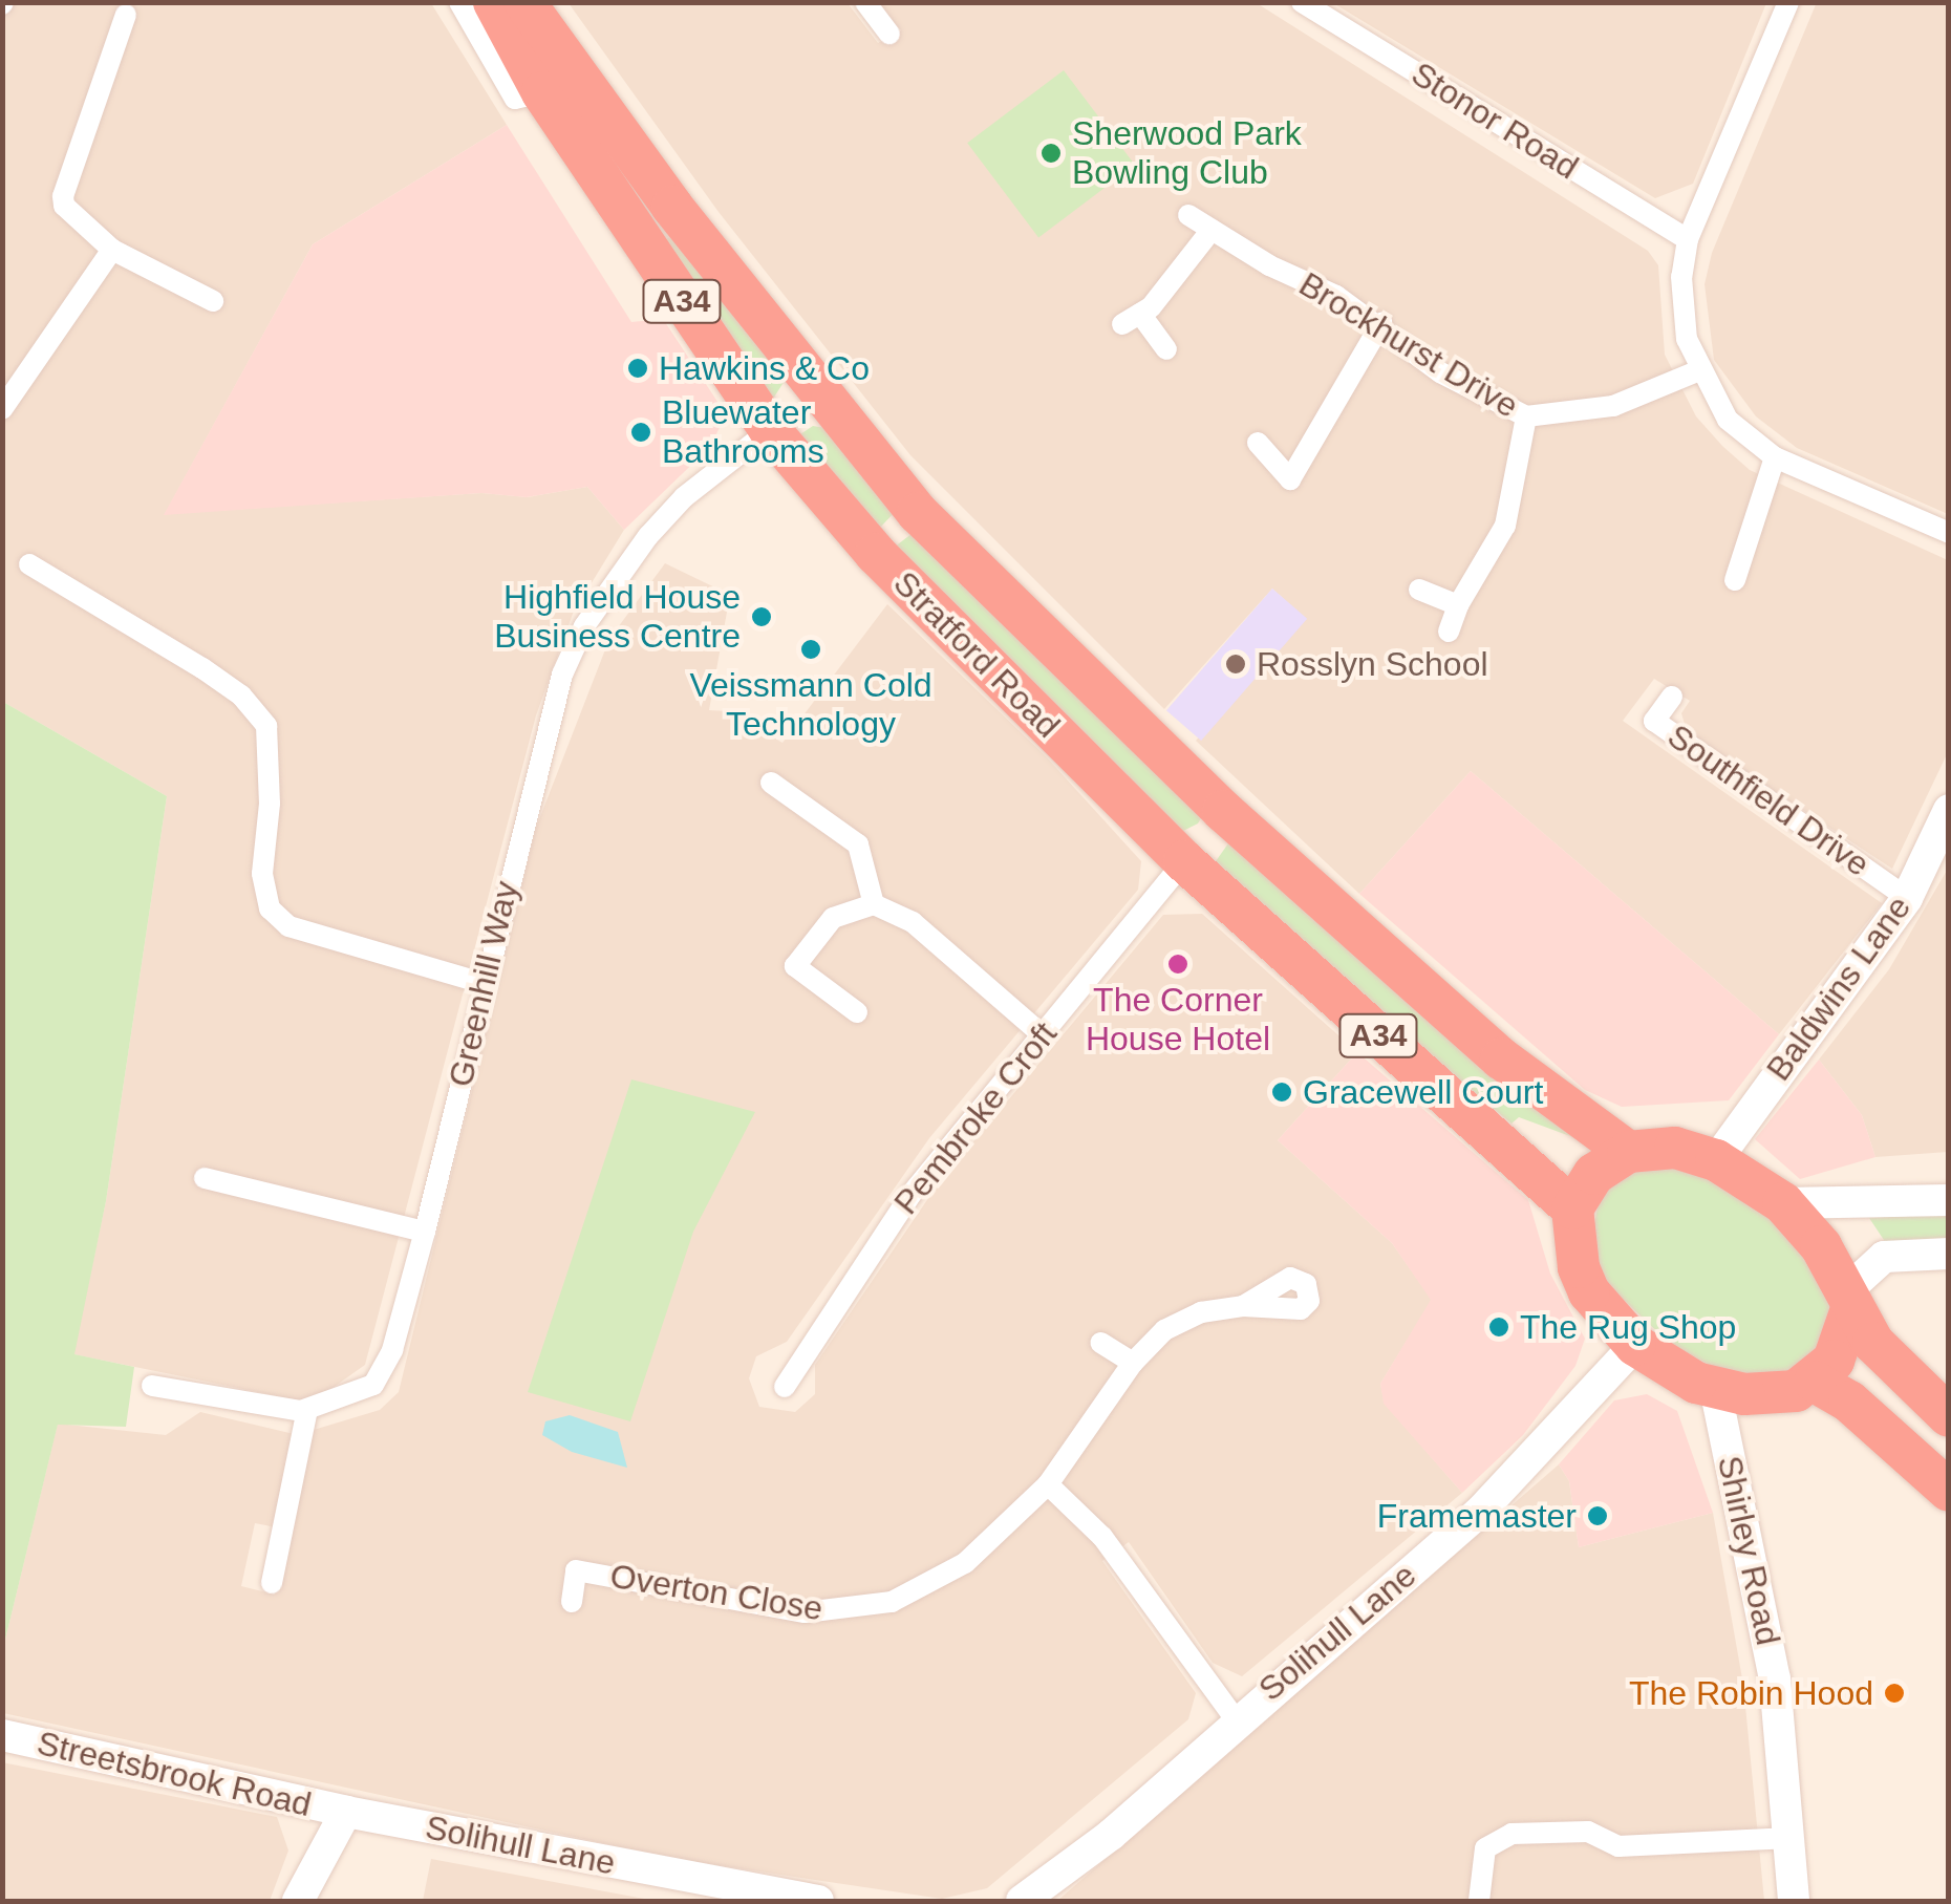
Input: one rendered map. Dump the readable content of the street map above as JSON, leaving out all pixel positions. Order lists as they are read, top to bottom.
{
  "streets": {
    "highway": ["A34", "Stratford Road"],
    "main road": [
      "Baldwins Lane",
      "Shirley Road",
      "Solihull Lane",
      "Streetsbrook Road"
    ],
    "street": [
      "Stonor Road",
      "Brockhurst Drive",
      "Southfield Drive",
      "Greenhill Way",
      "Pembroke Croft",
      "Overton Close"
    ]
  },
  "crossings": [
    ["Stratford Road", "Greenhill Way"],
    ["Stratford Road", "Baldwins Lane"],
    ["Stratford Road", "Pembroke Croft"],
    ["Stratford Road", "Shirley Road"],
    ["Stratford Road", "Solihull Lane"],
    ["Southfield Drive", "Baldwins Lane"],
    ["Baldwins Lane", "Shirley Road"],
    ["Baldwins Lane", "Solihull Lane"],
    ["Shirley Road", "Solihull Lane"],
    ["Solihull Lane", "Streetsbrook Road"]
  ],
  "places": [
    "Sherwood Park Bowling Club",
    "Hawkins & Co",
    "Bluewater Bathrooms",
    "Highfield House Business Centre",
    "Veissmann Cold Technology",
    "Rosslyn School",
    "The Corner House Hotel",
    "Gracewell Court",
    "The Rug Shop",
    "Framemaster",
    "The Robin Hood"
  ]
}
